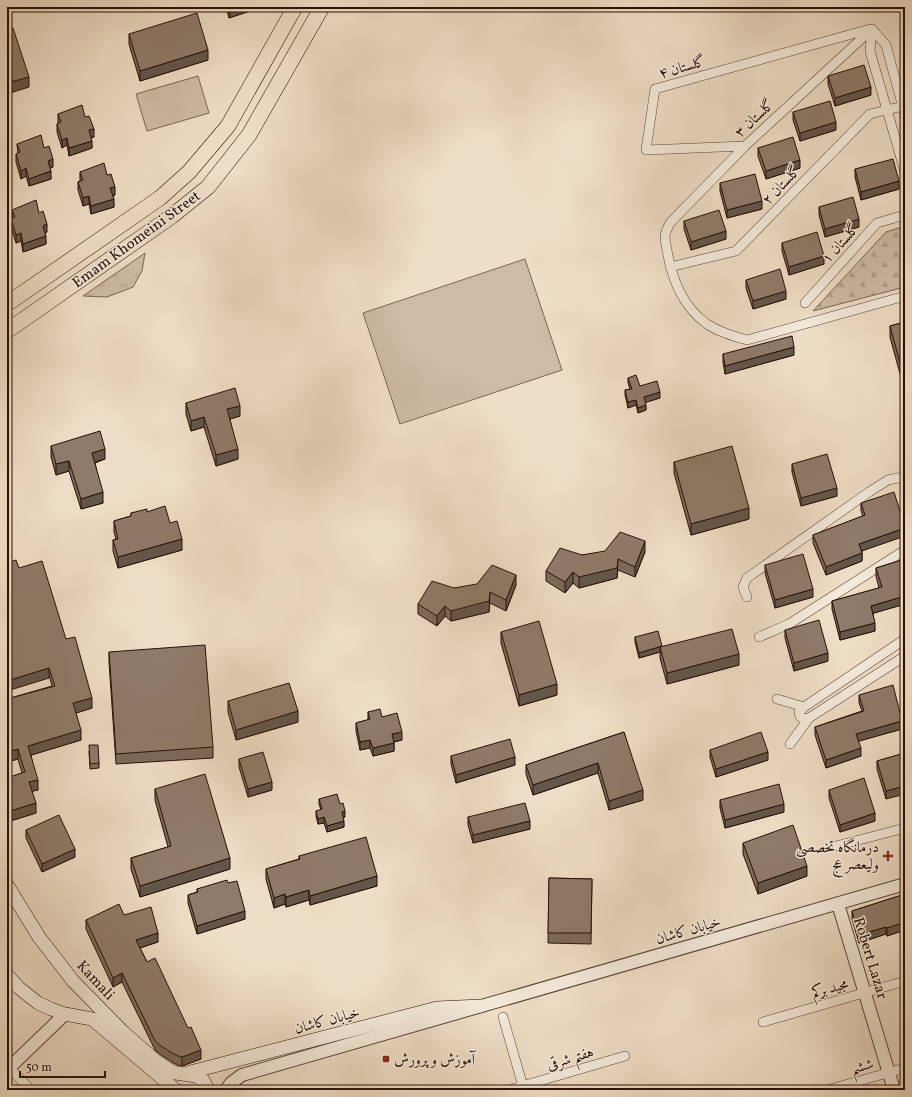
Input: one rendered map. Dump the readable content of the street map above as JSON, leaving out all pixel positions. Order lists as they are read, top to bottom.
{
  "streets": {
    "main road": ["Emam Khomeini Street", "خیابان کاشان", "Kamali"],
    "street": [
      "گلستان ۴",
      "گلستان ۳",
      "گلستان ۲",
      "گلستان ۱",
      "Robert Lazar",
      "مجید برکم",
      "هفتم شرقی",
      "ششم"
    ]
  },
  "crossings": [
    ["گلستان ۴", "گلستان ۳"],
    ["گلستان ۳", "گلستان ۲"],
    ["خیابان کاشان", "Robert Lazar"],
    ["خیابان کاشان", "Kamali"],
    ["Robert Lazar", "مجید برکم"],
    ["Robert Lazar", "ششم"]
  ],
  "places": {
    "health": ["درمانگاه تخصصی ولیعصر عج"],
    "transit": ["آموزش و پرورش"]
  },
  "scale_bar": "50 m"
}
